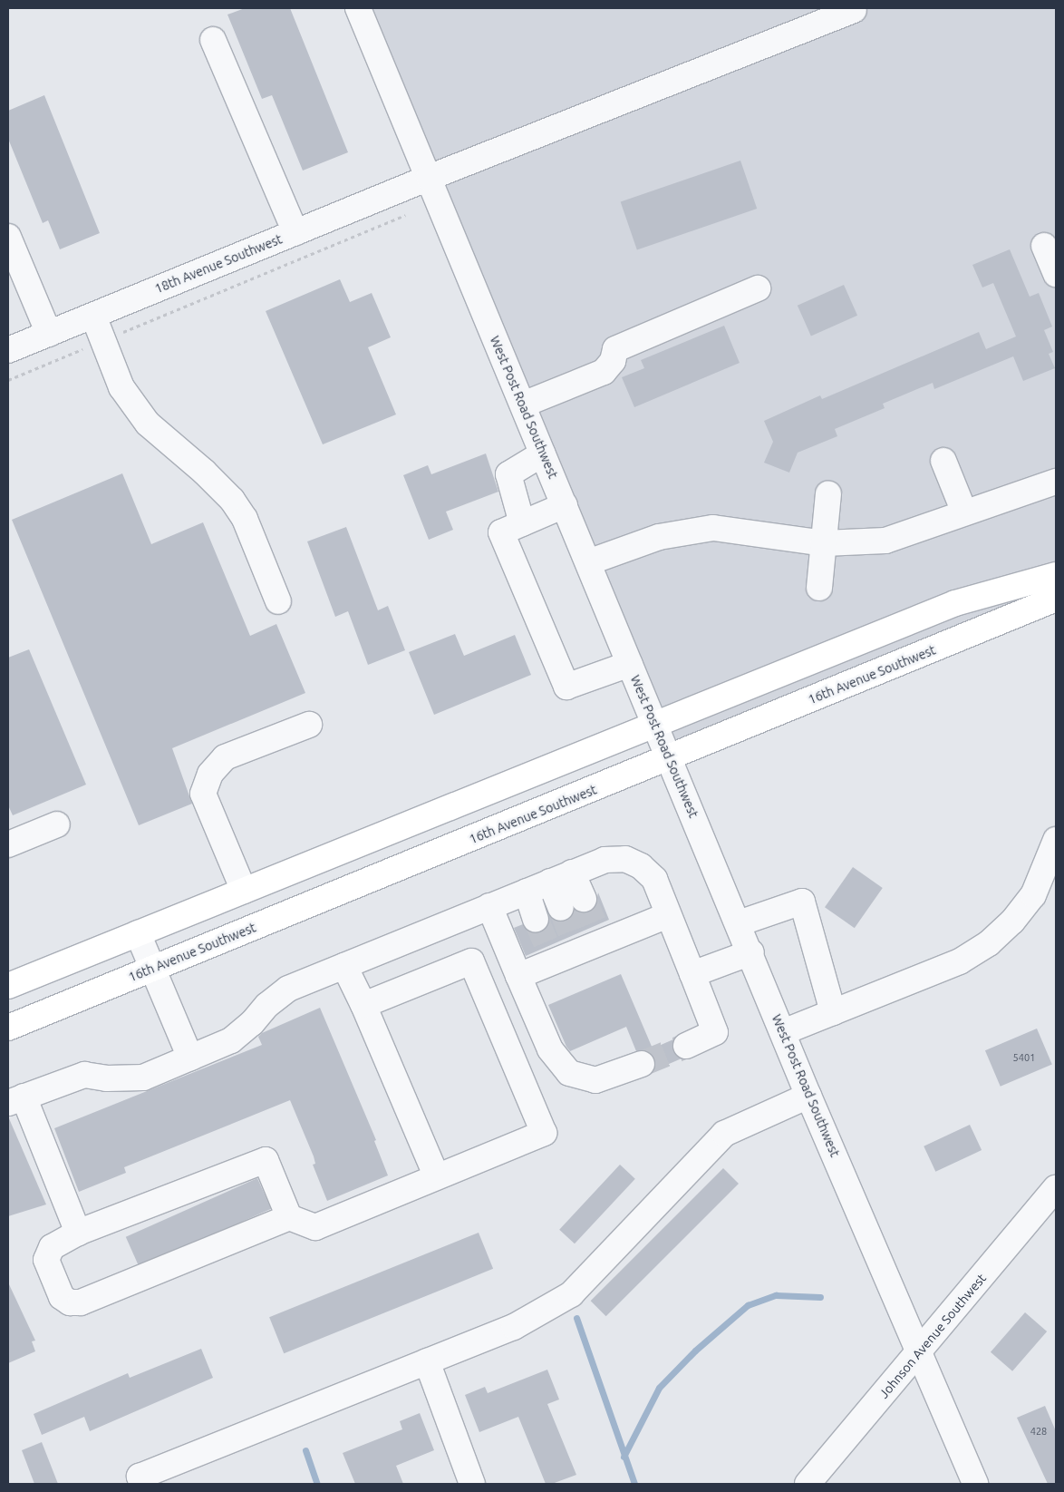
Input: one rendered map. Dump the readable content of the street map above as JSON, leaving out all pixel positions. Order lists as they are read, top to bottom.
{
  "streets": {
    "main road": ["16th Avenue Southwest"],
    "street": ["18th Avenue Southwest", "West Post Road Southwest", "Johnson Avenue Southwest"]
  },
  "crossings": [
    ["18th Avenue Southwest", "West Post Road Southwest"],
    ["West Post Road Southwest", "16th Avenue Southwest"],
    ["West Post Road Southwest", "Johnson Avenue Southwest"]
  ],
  "house_numbers": ["5401", "428"]
}
